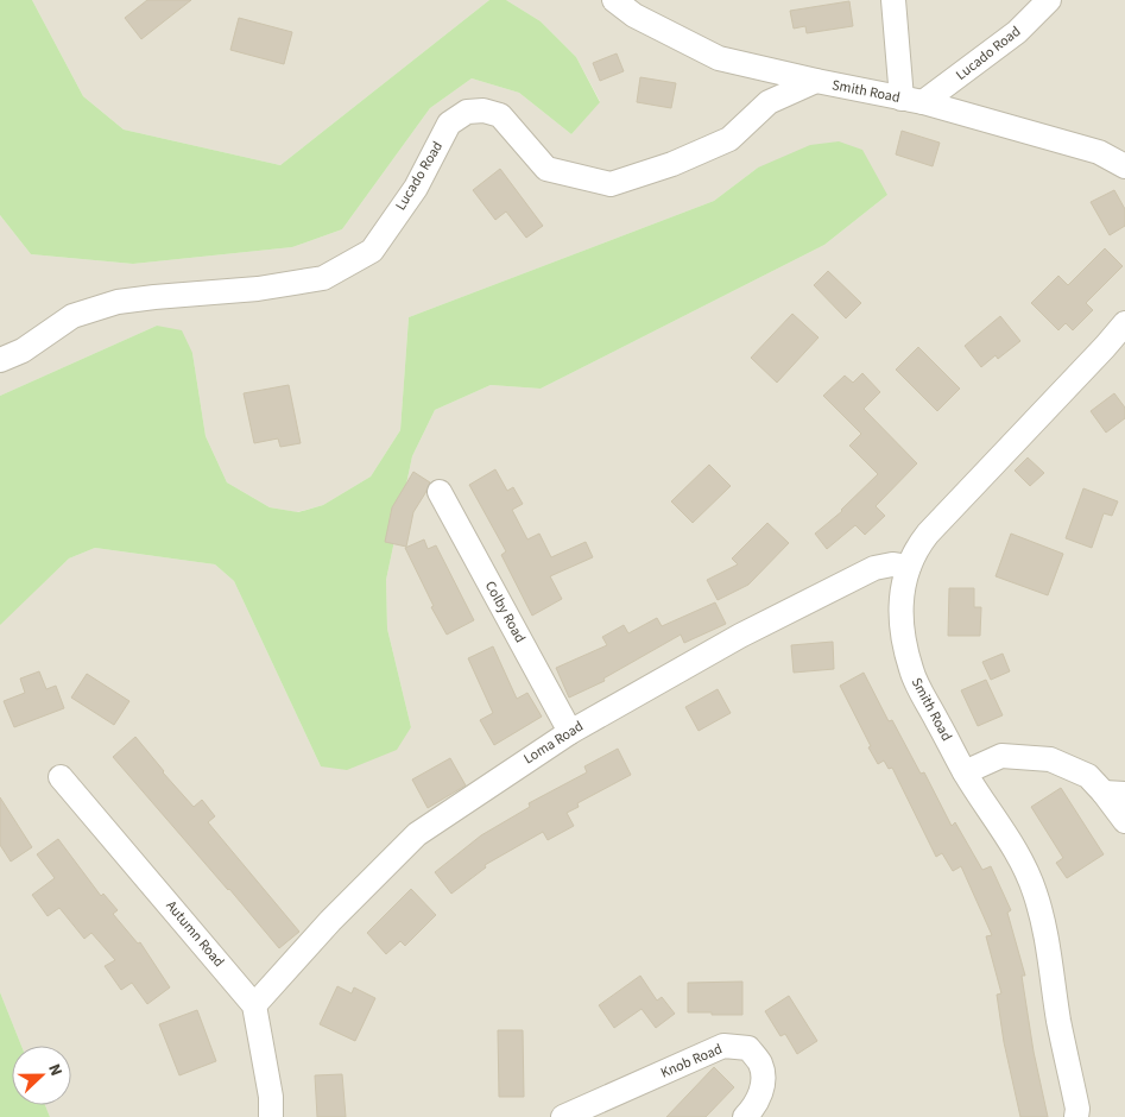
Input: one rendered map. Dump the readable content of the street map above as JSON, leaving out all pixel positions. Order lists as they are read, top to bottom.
{
  "streets": {
    "street": [
      "Lucado Road",
      "Smith Road",
      "Colby Road",
      "Loma Road",
      "Autumn Road",
      "Knob Road"
    ]
  },
  "crossings": [
    ["Lucado Road", "Smith Road"],
    ["Smith Road", "Loma Road"],
    ["Colby Road", "Loma Road"],
    ["Loma Road", "Autumn Road"]
  ],
  "north": "right"
}
